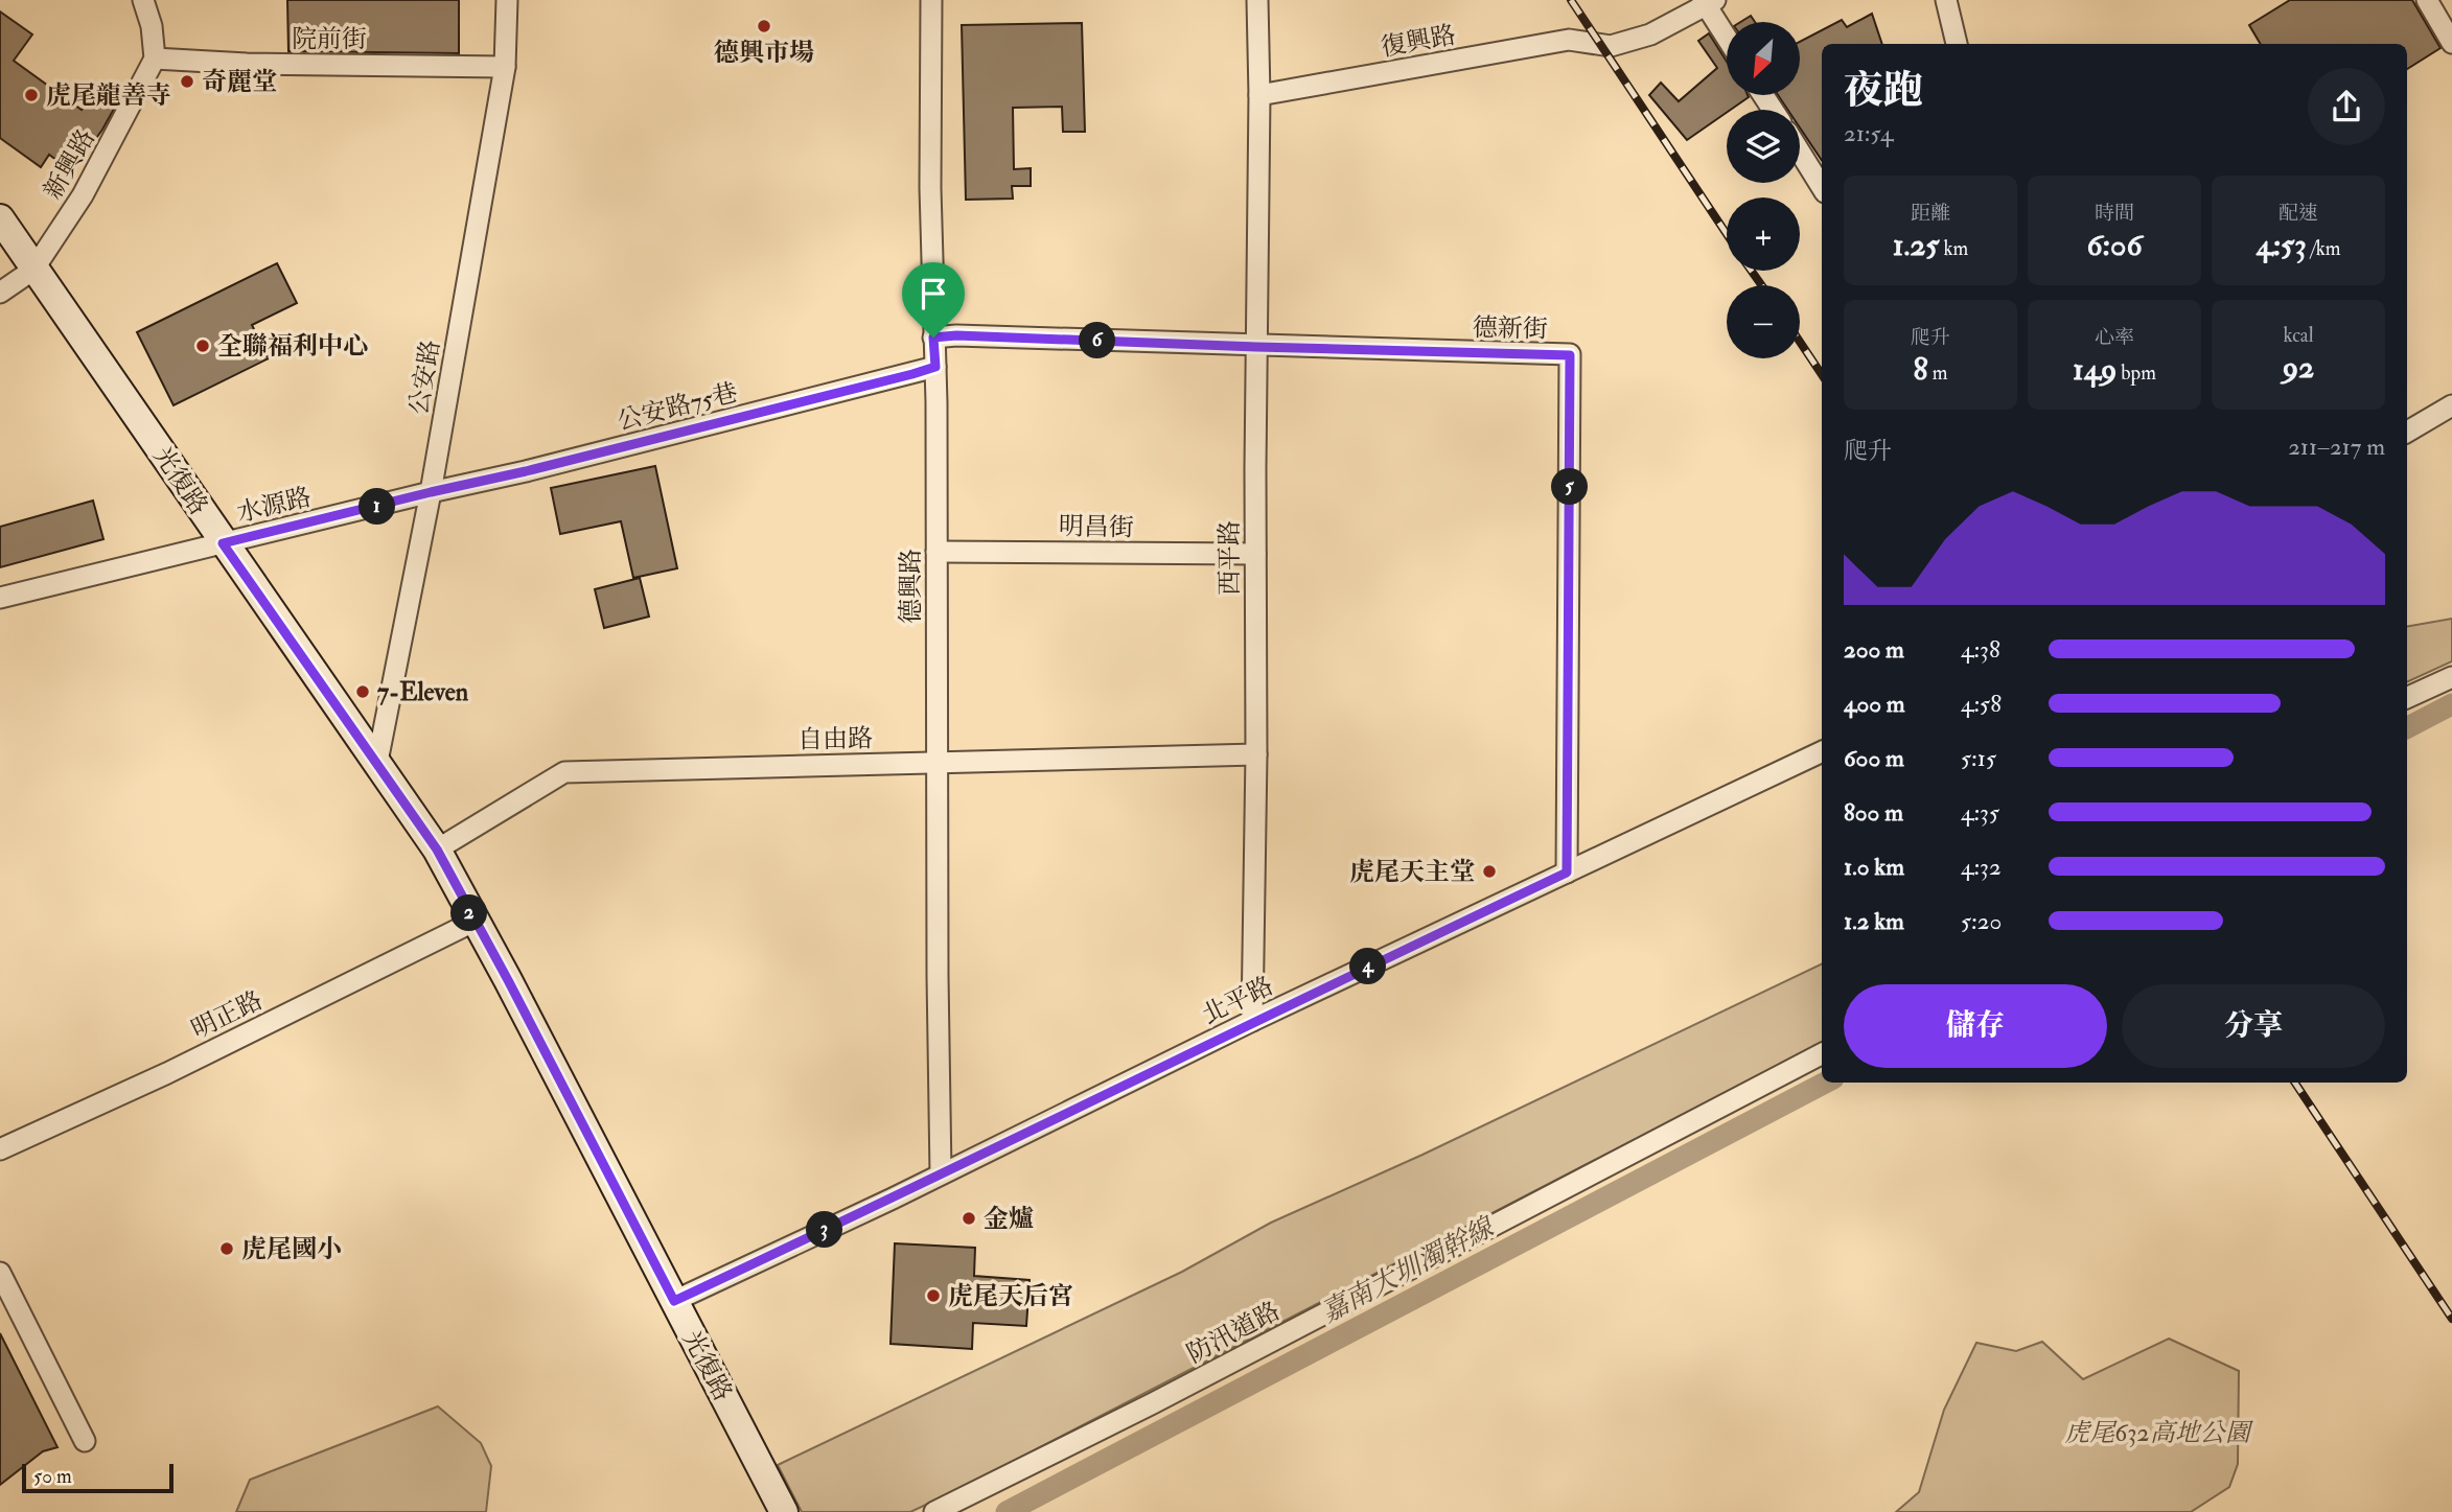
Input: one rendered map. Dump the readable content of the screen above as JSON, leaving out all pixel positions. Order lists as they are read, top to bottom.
{
  "streets": {
    "street": [
      "院前街",
      "復興路",
      "新興路",
      "德新街",
      "公安路",
      "公安路75巷",
      "光復路",
      "水源路",
      "明昌街",
      "西平路",
      "德興路",
      "自由路",
      "北平路",
      "明正路",
      "防汛道路"
    ]
  },
  "crossings": [
    ["院前街", "新興路"],
    ["院前街", "公安路"],
    ["復興路", "西平路"],
    ["新興路", "光復路"],
    ["德新街", "西平路"],
    ["德新街", "德興路"],
    ["德新街", "北平路"],
    ["公安路", "公安路75巷"],
    ["公安路", "光復路"],
    ["公安路", "水源路"],
    ["公安路75巷", "水源路"],
    ["公安路75巷", "德興路"],
    ["光復路", "水源路"],
    ["光復路", "自由路"],
    ["光復路", "北平路"],
    ["光復路", "明正路"],
    ["明昌街", "西平路"],
    ["明昌街", "德興路"],
    ["西平路", "自由路"],
    ["西平路", "北平路"],
    ["德興路", "自由路"],
    ["德興路", "北平路"]
  ],
  "water": ["嘉南大圳濁幹線"],
  "parks": ["虎尾632高地公園"],
  "places": [
    "德興市場",
    "奇麗堂",
    "虎尾龍善寺",
    "全聯福利中心",
    "7-Eleven",
    "虎尾天主堂",
    "金爐",
    "虎尾國小",
    "虎尾天后宮"
  ],
  "scale_bar": "50 m",
  "north": "bottom left",
  "page": {
    "map_buttons": ["+", "−"],
    "heading": ["夜跑", "21:54"],
    "stats": [
      ["距離", "1.25 km"],
      ["時間", "6:06"],
      ["配速", "4:53 /km"],
      ["爬升", "8 m"],
      ["心率", "149 bpm"],
      ["kcal", "92"]
    ],
    "pins": [
      "6",
      "5",
      "1",
      "2",
      "4",
      "3"
    ],
    "chart": ["爬升", "211–217 m"],
    "list": [
      {
        "name": "200 m",
        "note": "4:38"
      },
      {
        "name": "400 m",
        "note": "4:58"
      },
      {
        "name": "600 m",
        "note": "5:15"
      },
      {
        "name": "800 m",
        "note": "4:35"
      },
      {
        "name": "1.0 km",
        "note": "4:32"
      },
      {
        "name": "1.2 km",
        "note": "5:20"
      }
    ],
    "buttons": ["儲存", "分享"],
    "scale": "50 m"
  }
}
